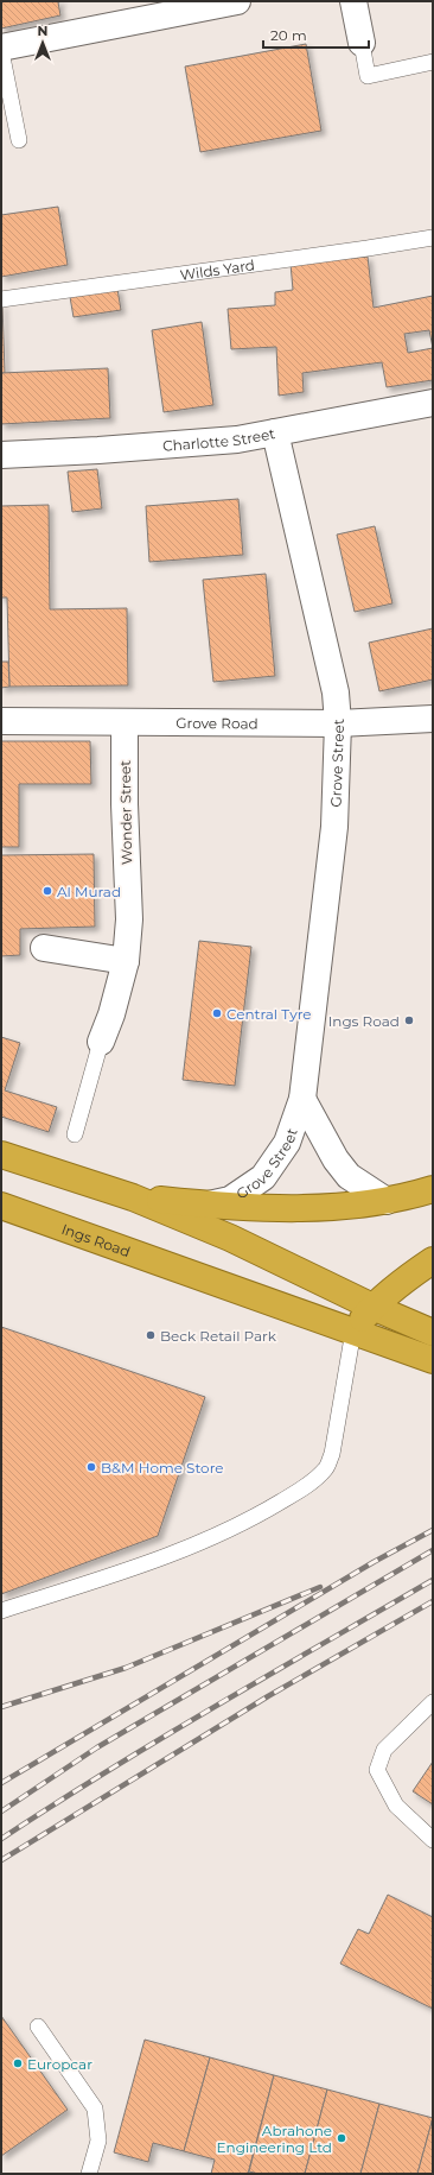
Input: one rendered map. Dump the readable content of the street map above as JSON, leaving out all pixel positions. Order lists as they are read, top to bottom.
{
  "streets": {
    "highway": ["Ings Road"],
    "street": [
      "Charlotte Street",
      "Grove Road",
      "Grove Street",
      "Wonder Street"
    ],
    "lane": ["Wilds Yard"]
  },
  "crossings": [
    ["Charlotte Street", "Grove Street"],
    ["Grove Road", "Grove Street"],
    ["Grove Road", "Wonder Street"]
  ],
  "places": [
    "Al Murad",
    "Central Tyre",
    "Ings Road",
    "Beck Retail Park",
    "B&M Home Store",
    "Europcar",
    "Abrahone Engineering Ltd"
  ],
  "scale_bar": "20 m",
  "north": "top"
}
